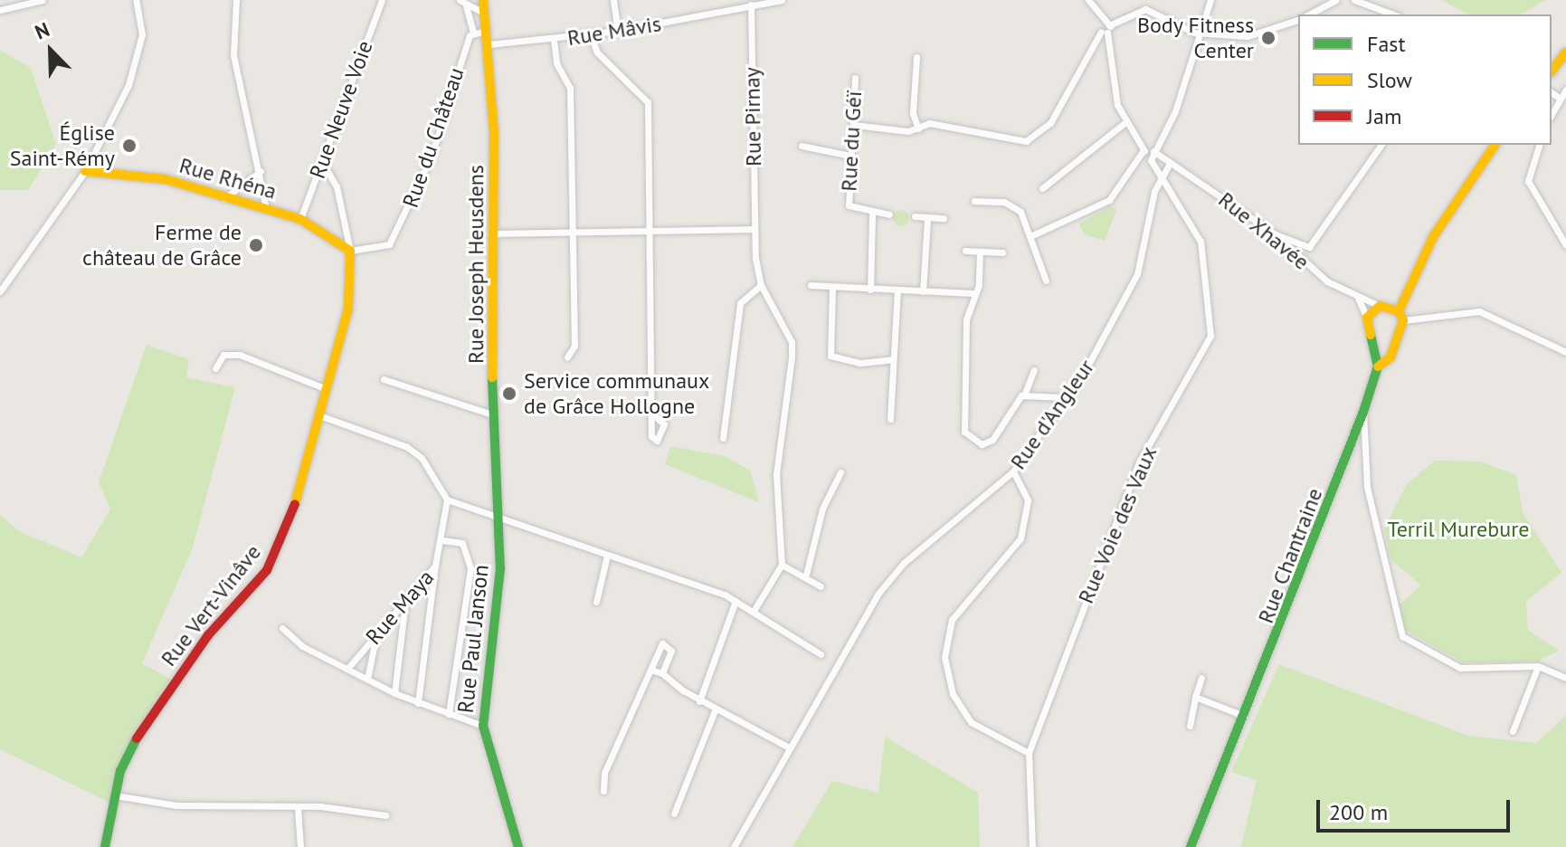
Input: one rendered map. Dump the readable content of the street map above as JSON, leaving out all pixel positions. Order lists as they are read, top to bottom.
{
  "streets": {
    "street": [
      "Rue Mâvis",
      "Rue Neuve Voie",
      "Rue Pirnay",
      "Rue du Château",
      "Rue du Géï",
      "Rue Rhéna",
      "Rue Xhavée",
      "Rue Joseph Heusdens",
      "Rue d'Angleur",
      "Rue Voie des Vaux",
      "Rue Chantraine",
      "Rue Vert-Vinâve",
      "Rue Maya",
      "Rue Paul Janson"
    ]
  },
  "crossings": [
    ["Rue Mâvis", "Rue Pirnay"],
    ["Rue Mâvis", "Rue Joseph Heusdens"],
    ["Rue Neuve Voie", "Rue Rhéna"],
    ["Rue du Château", "Rue Rhéna"],
    ["Rue du Château", "Rue Vert-Vinâve"],
    ["Rue Rhéna", "Rue Vert-Vinâve"],
    ["Rue Xhavée", "Rue d'Angleur"],
    ["Rue Xhavée", "Rue Voie des Vaux"],
    ["Rue Joseph Heusdens", "Rue Paul Janson"],
    ["Rue d'Angleur", "Rue Voie des Vaux"]
  ],
  "parks": ["Terril Murebure"],
  "places": [
    "Body Fitness Center",
    "Église Saint-Rémy",
    "Ferme de château de Grâce",
    "Service communaux de Grâce Hollogne"
  ],
  "legend": ["Fast", "Slow", "Jam"],
  "scale_bar": "200 m",
  "north": "top left"
}
